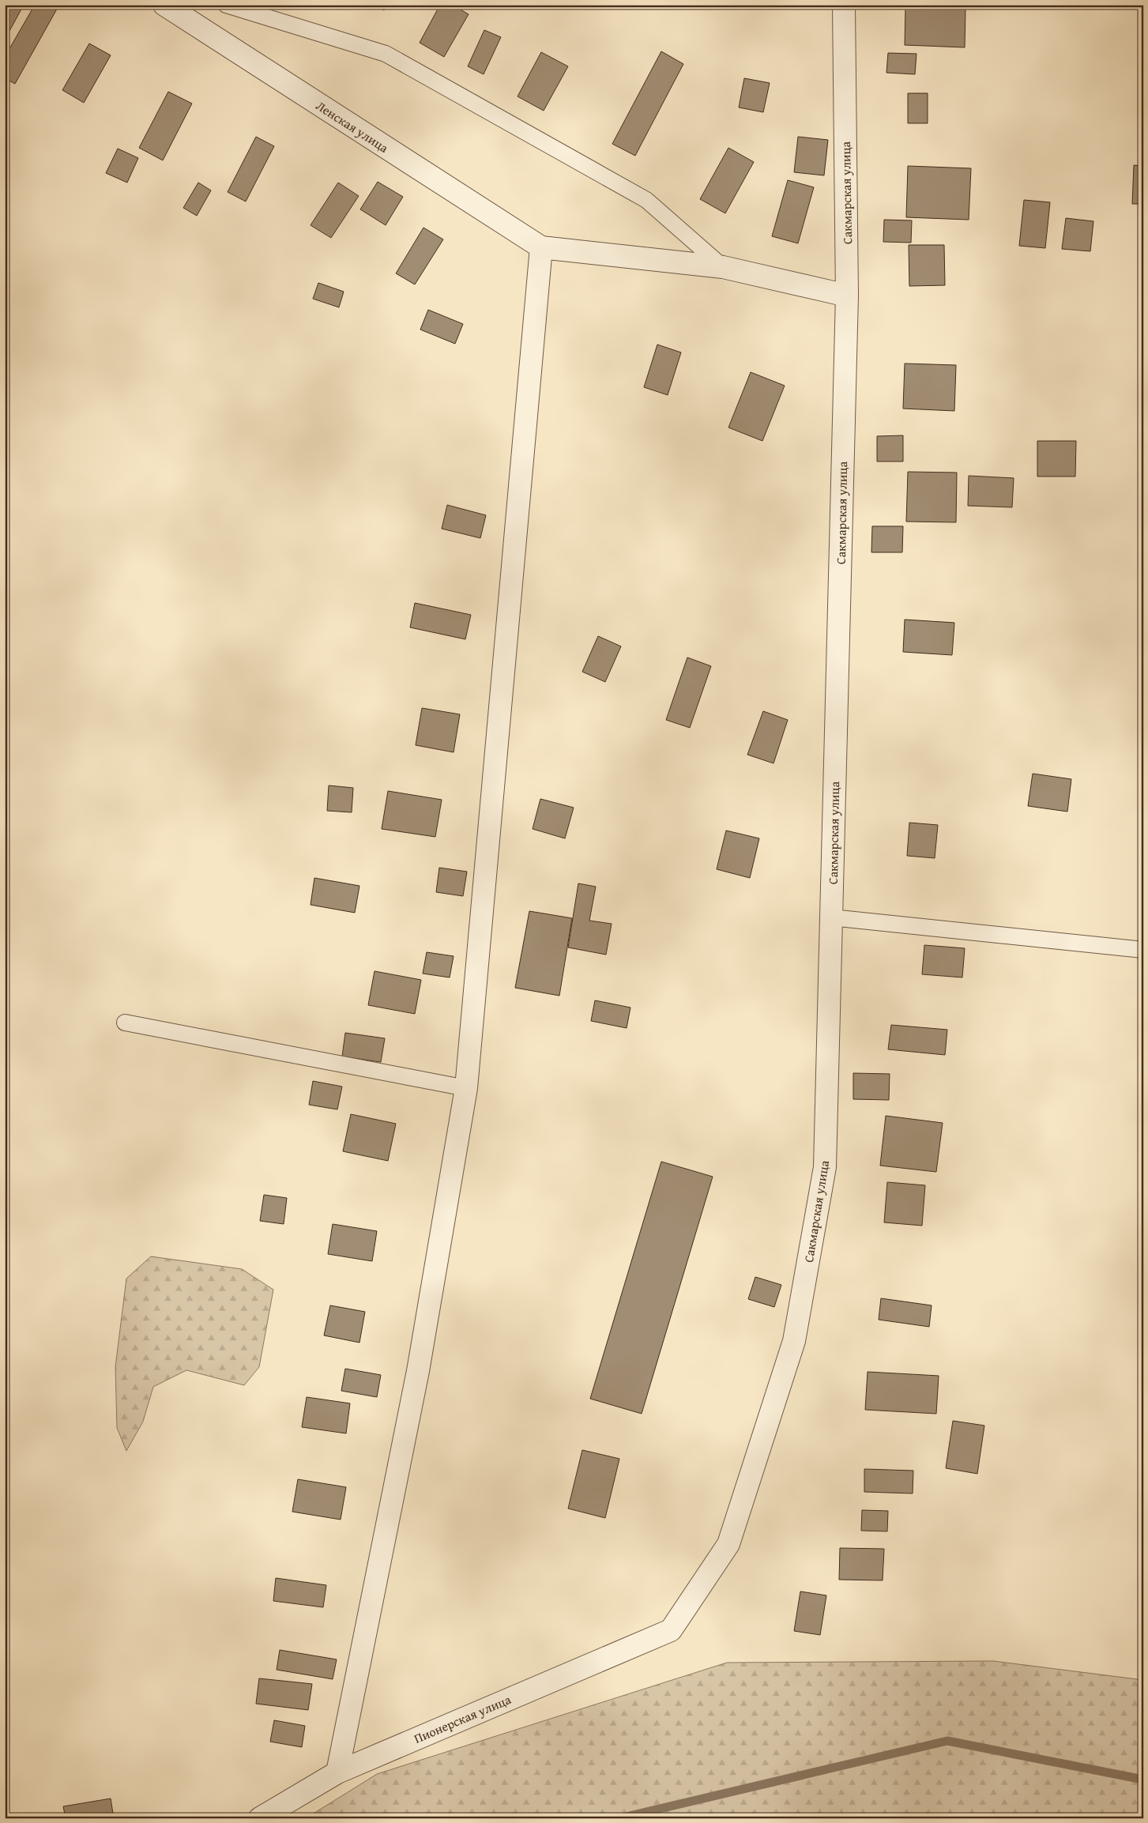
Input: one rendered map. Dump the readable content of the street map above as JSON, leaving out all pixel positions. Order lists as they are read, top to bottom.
{
  "streets": {
    "street": ["Ленская улица", "Сакмарская улица", "Пионерская улица"]
  },
  "crossings": [
    ["Сакмарская улица", "Пионерская улица"]
  ]
}
